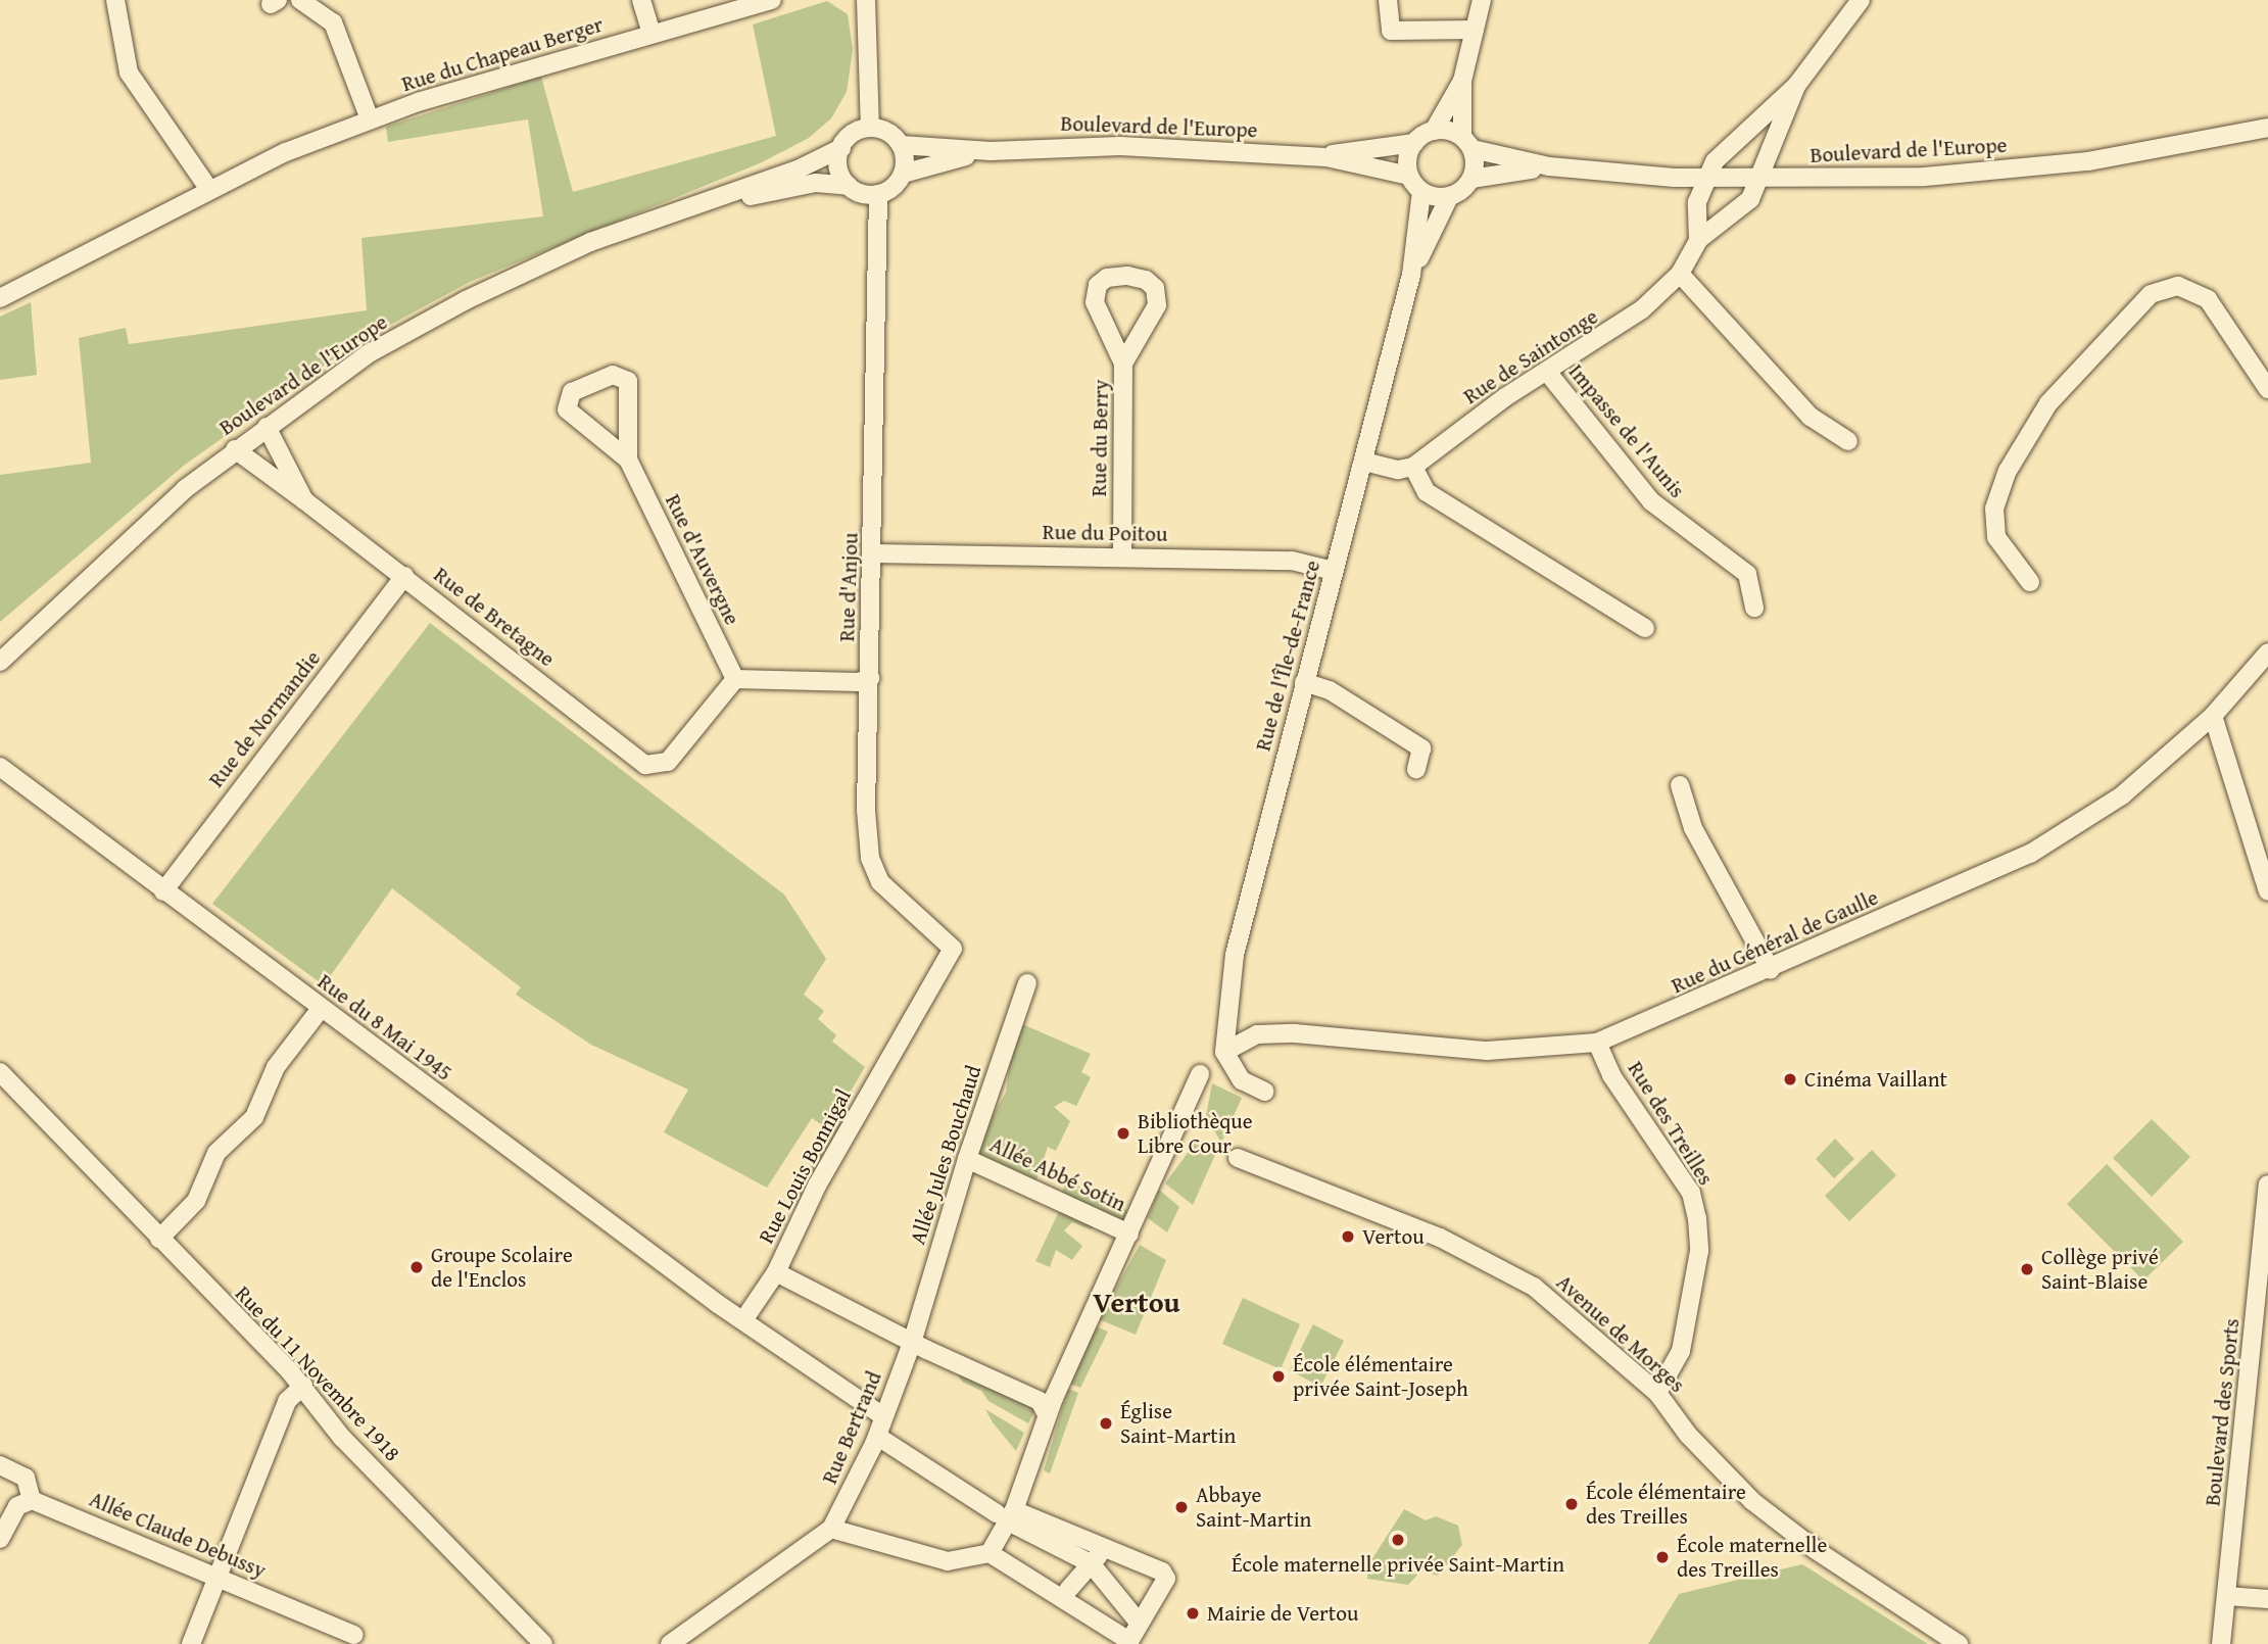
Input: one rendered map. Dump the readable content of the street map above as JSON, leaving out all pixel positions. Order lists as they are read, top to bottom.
{
  "streets": {
    "street": [
      "Rue du Chapeau Berger",
      "Boulevard de l'Europe",
      "Rue de Saintonge",
      "Impasse de l'Aunis",
      "Rue du Berry",
      "Rue du Poitou",
      "Rue d'Auvergne",
      "Rue d'Anjou",
      "Rue de Bretagne",
      "Rue de l'Île-de-France",
      "Rue de Normandie",
      "Rue du Général de Gaulle",
      "Rue du 8 Mai 1945",
      "Rue des Treilles",
      "Allée Jules Bouchaud",
      "Rue Louis Bonnigal",
      "Allée Abbé Sotin",
      "Avenue de Morges",
      "Rue du 11 Novembre 1918",
      "Boulevard des Sports",
      "Rue Bertrand",
      "Allée Claude Debussy"
    ]
  },
  "crossings": [
    ["Boulevard de l'Europe", "Rue de Saintonge"],
    ["Boulevard de l'Europe", "Rue d'Anjou"],
    ["Boulevard de l'Europe", "Rue de Bretagne"],
    ["Boulevard de l'Europe", "Rue de l'Île-de-France"],
    ["Rue de Saintonge", "Impasse de l'Aunis"],
    ["Rue du Berry", "Rue du Poitou"],
    ["Rue du Poitou", "Rue d'Anjou"],
    ["Rue du Poitou", "Rue de l'Île-de-France"],
    ["Rue d'Auvergne", "Rue de Bretagne"],
    ["Rue d'Anjou", "Rue Louis Bonnigal"],
    ["Rue de Bretagne", "Rue de Normandie"],
    ["Rue de l'Île-de-France", "Rue du Général de Gaulle"],
    ["Rue de Normandie", "Rue du 8 Mai 1945"],
    ["Rue du Général de Gaulle", "Rue des Treilles"],
    ["Rue du 8 Mai 1945", "Rue Bertrand"],
    ["Rue des Treilles", "Avenue de Morges"],
    ["Allée Jules Bouchaud", "Rue Louis Bonnigal"],
    ["Allée Jules Bouchaud", "Allée Abbé Sotin"],
    ["Allée Jules Bouchaud", "Rue Bertrand"],
    ["Rue Louis Bonnigal", "Rue Bertrand"]
  ],
  "districts": ["Vertou"],
  "places": [
    "Cinéma Vaillant",
    "Bibliothèque Libre Cour",
    "Vertou",
    "Groupe Scolaire de l'Enclos",
    "Collège privé Saint-Blaise",
    "École élémentaire privée Saint-Joseph",
    "Église Saint-Martin",
    "École élémentaire des Treilles",
    "Abbaye Saint-Martin",
    "École maternelle privée Saint-Martin",
    "École maternelle des Treilles",
    "Mairie de Vertou"
  ]
}
